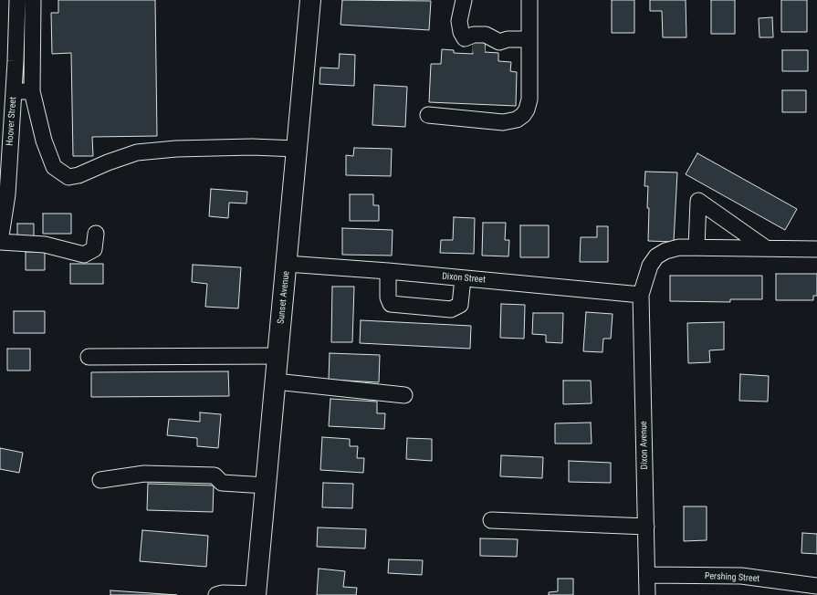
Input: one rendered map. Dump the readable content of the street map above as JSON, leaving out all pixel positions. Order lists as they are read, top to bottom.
{
  "streets": {
    "main road": ["Sunset Avenue"],
    "street": [
      "Hoover Street",
      "Dixon Street",
      "Dixon Avenue",
      "Pershing Street"
    ]
  },
  "crossings": [
    ["Dixon Street", "Sunset Avenue"],
    ["Dixon Street", "Dixon Avenue"],
    ["Dixon Avenue", "Pershing Street"]
  ]
}
